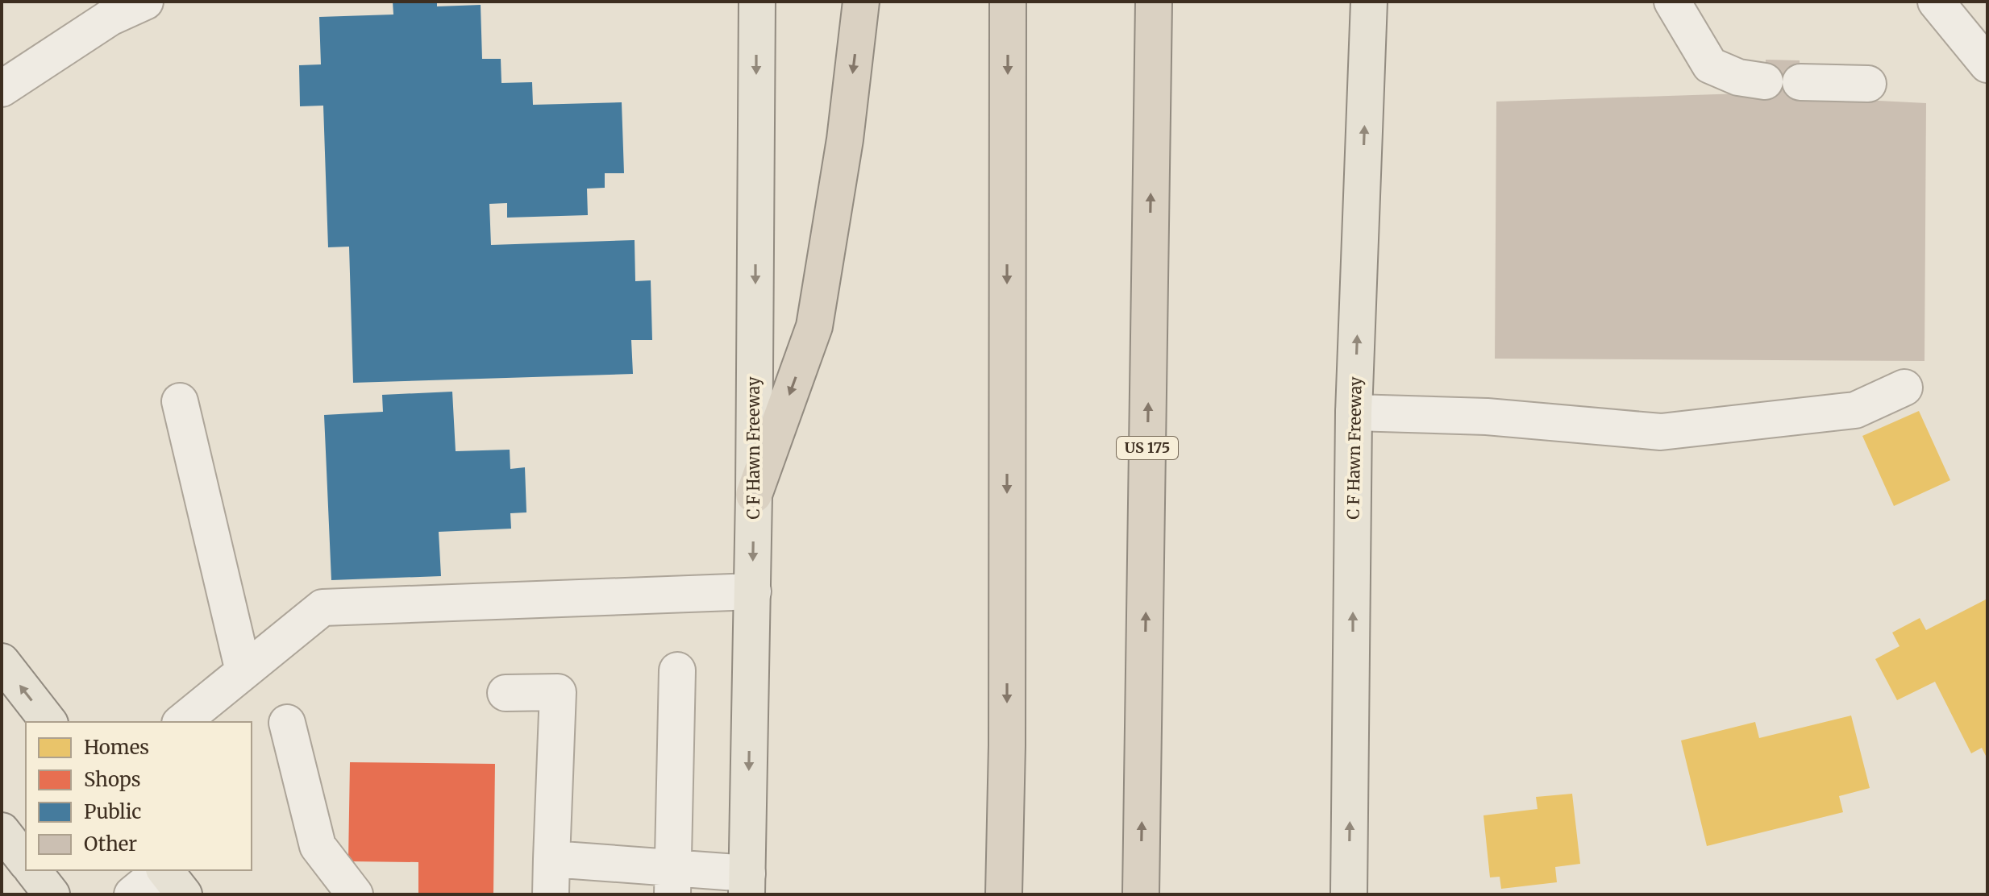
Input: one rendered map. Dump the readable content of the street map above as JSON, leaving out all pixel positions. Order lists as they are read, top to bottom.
{
  "streets": {
    "highway": ["US 175"],
    "main road": ["C F Hawn Freeway"]
  },
  "legend": [
    "Homes",
    "Shops",
    "Public",
    "Other"
  ]
}
